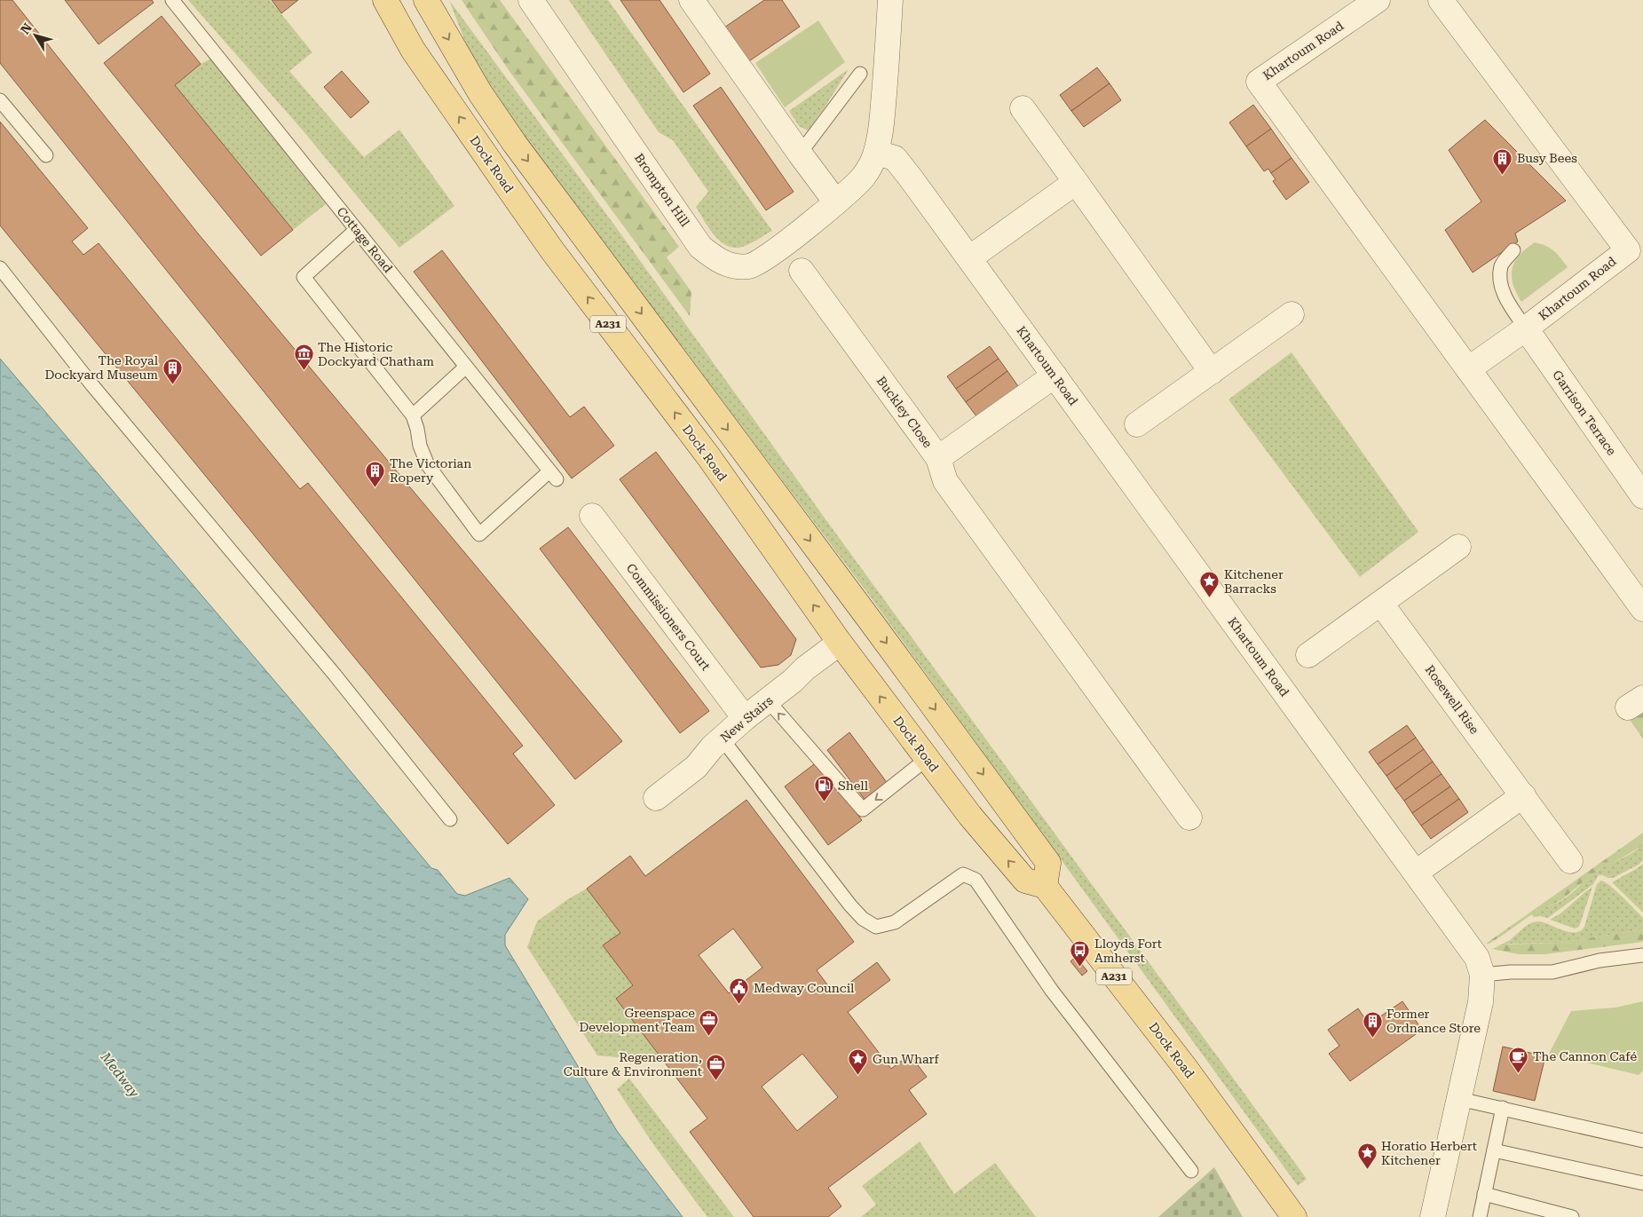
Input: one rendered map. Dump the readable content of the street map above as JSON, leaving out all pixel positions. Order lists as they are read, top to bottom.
{
  "streets": {
    "main road": ["Dock Road", "A231"],
    "street": [
      "Khartoum Road",
      "Brompton Hill",
      "Buckley Close",
      "Garrison Terrace",
      "Commissioners Court",
      "Rosewell Rise",
      "New Stairs"
    ],
    "lane": ["Cottage Road"]
  },
  "crossings": [
    ["Khartoum Road", "Brompton Hill"],
    ["Khartoum Road", "Buckley Close"],
    ["Khartoum Road", "Garrison Terrace"],
    ["Dock Road", "A231"],
    ["Dock Road", "New Stairs"],
    ["Commissioners Court", "New Stairs"]
  ],
  "water": ["Medway"],
  "places": {
    "building": [
      "Busy Bees",
      "The Royal Dockyard Museum",
      "The Victorian Ropery",
      "Former Ordnance Store"
    ],
    "museum": ["The Historic Dockyard Chatham"],
    "place": ["Kitchener Barracks", "Gun Wharf", "Horatio Herbert Kitchener"],
    "fuel station": ["Shell"],
    "bus stop": ["Lloyds Fort Amherst"],
    "public building": ["Medway Council"],
    "office": ["Greenspace Development Team", "Regeneration, Culture & Environment"],
    "cafe": ["The Cannon Café"]
  },
  "north": "top left"
}
